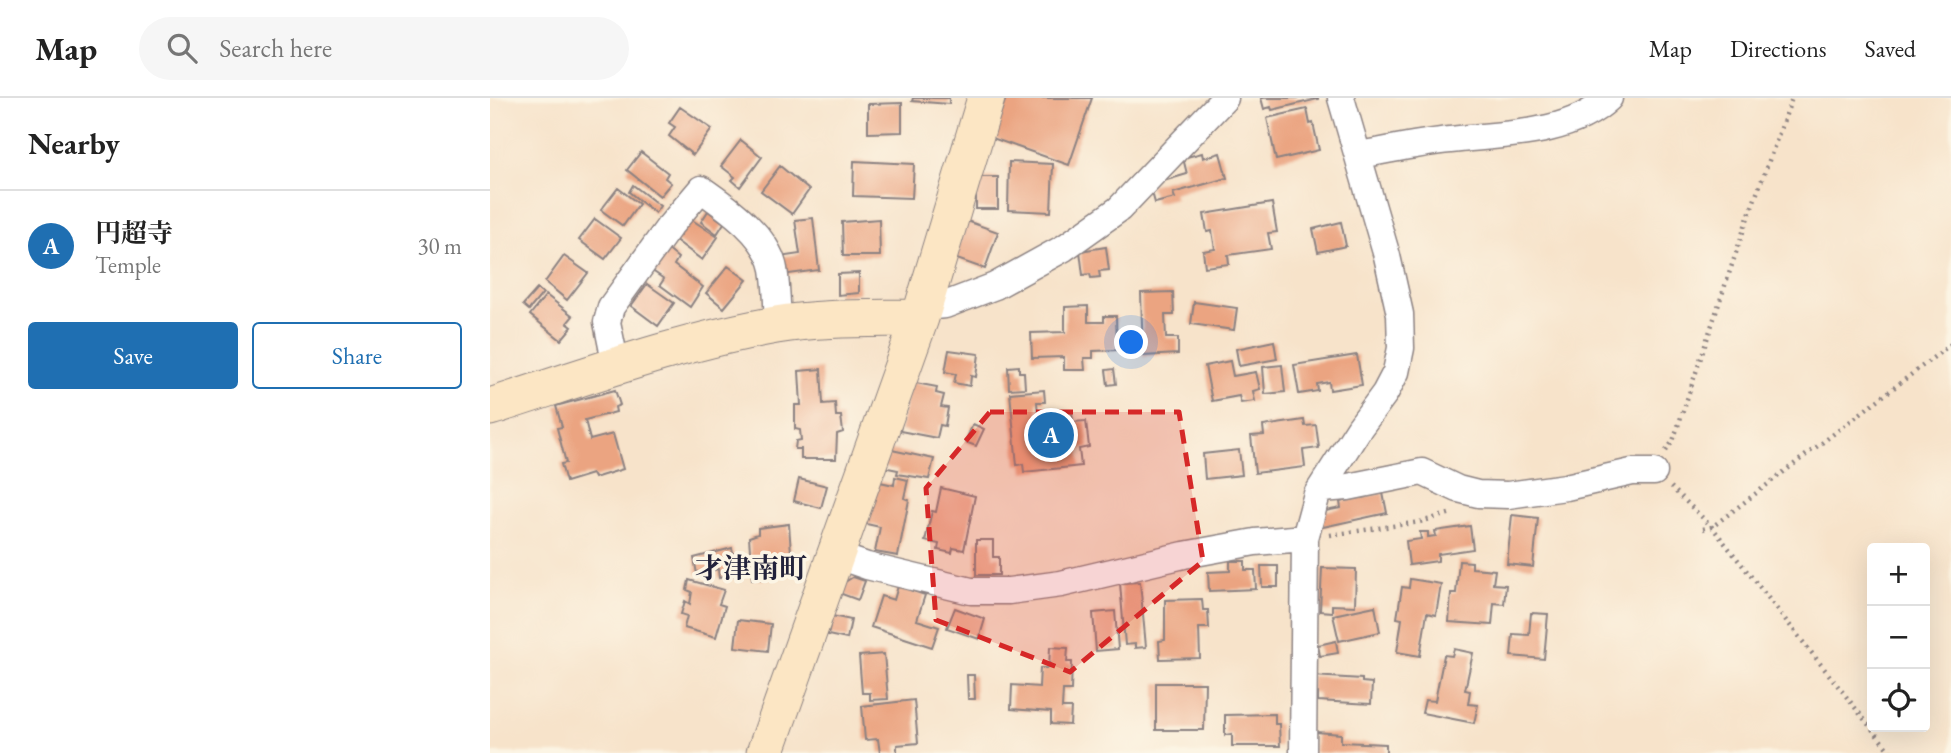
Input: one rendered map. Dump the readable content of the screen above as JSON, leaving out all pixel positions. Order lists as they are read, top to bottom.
{
  "districts": ["才津南町"],
  "page": {
    "header": "Map",
    "search": "Search here",
    "nav": ["Map", "Directions", "Saved"],
    "heading": "Nearby",
    "list": [
      {
        "mark": "A",
        "name": "円超寺",
        "note": "Temple",
        "value": "30 m"
      }
    ],
    "buttons": ["Save", "Share"],
    "pins": "A",
    "map_buttons": ["+", "−"]
  }
}
